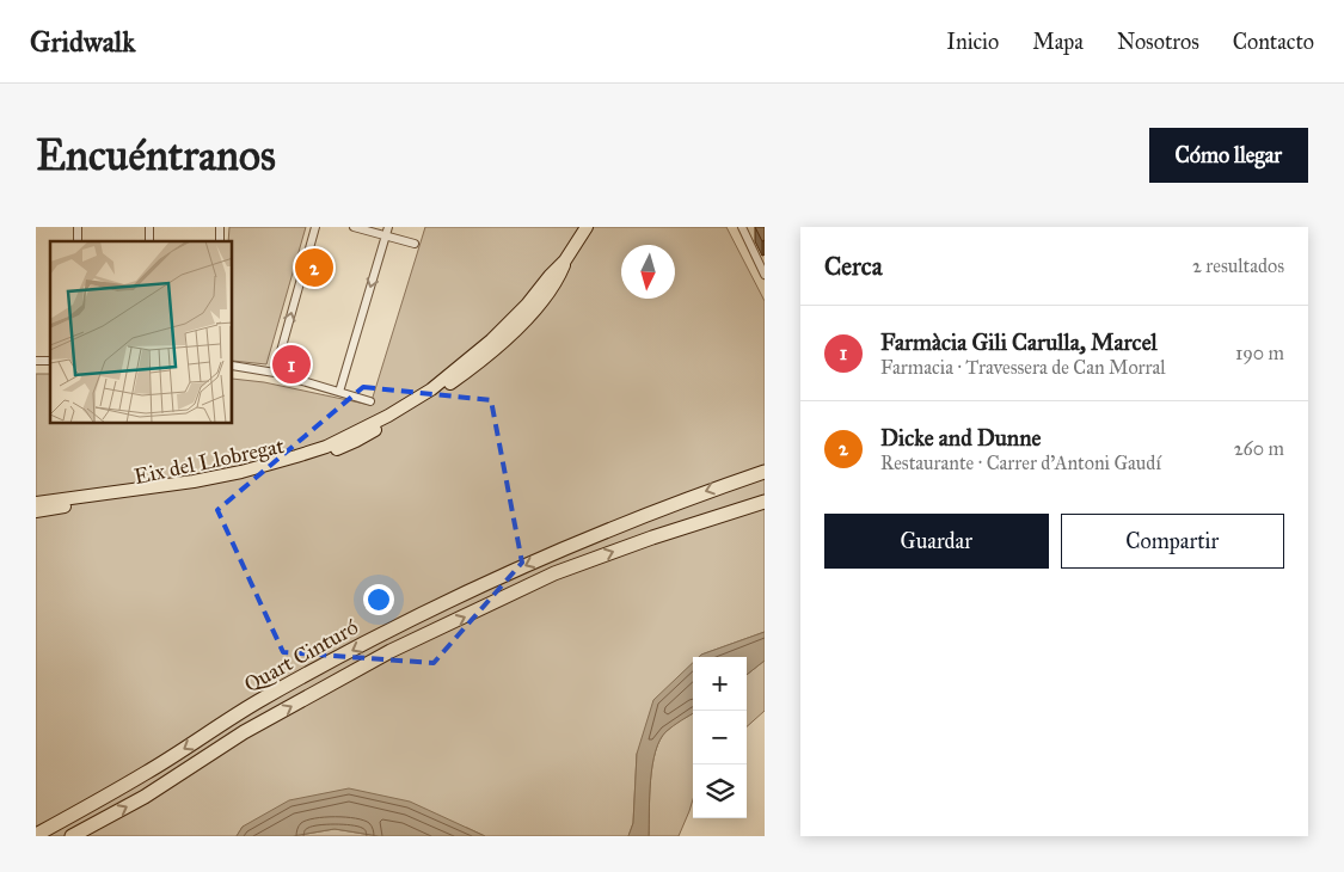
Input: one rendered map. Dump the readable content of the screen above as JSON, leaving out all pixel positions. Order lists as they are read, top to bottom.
{
  "streets": {
    "highway": ["Eix del Llobregat", "Quart Cinturó"]
  },
  "north": "bottom",
  "page": {
    "header": "Gridwalk",
    "nav": [
      "Inicio",
      "Mapa",
      "Nosotros",
      "Contacto"
    ],
    "buttons": [
      "Cómo llegar",
      ["Guardar", "Compartir"]
    ],
    "title": "Encuéntranos",
    "heading": ["Cerca", "2 resultados"],
    "pins": ["2", "1"],
    "list": [
      {
        "mark": "1",
        "name": "Farmàcia Gili Carulla, Marcel",
        "note": "Farmacia · Travessera de Can Morral",
        "value": "190 m"
      },
      {
        "mark": "2",
        "name": "Dicke and Dunne",
        "note": "Restaurante · Carrer d'Antoni Gaudí",
        "value": "260 m"
      }
    ],
    "map_buttons": ["+", "−"]
  }
}
